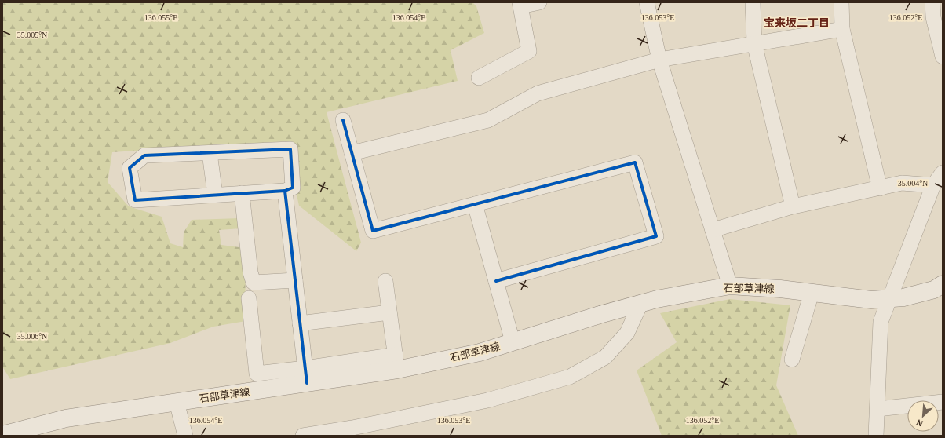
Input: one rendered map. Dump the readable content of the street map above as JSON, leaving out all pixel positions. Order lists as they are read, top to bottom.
{
  "streets": {
    "main road": ["石部草津線"]
  },
  "districts": ["宝来坂二丁目"],
  "north": "bottom left",
  "coordinates": [
    "136.055°E",
    "136.054°E",
    "136.053°E",
    "136.052°E",
    "35.005°N",
    "35.004°N",
    "35.006°N"
  ]
}
